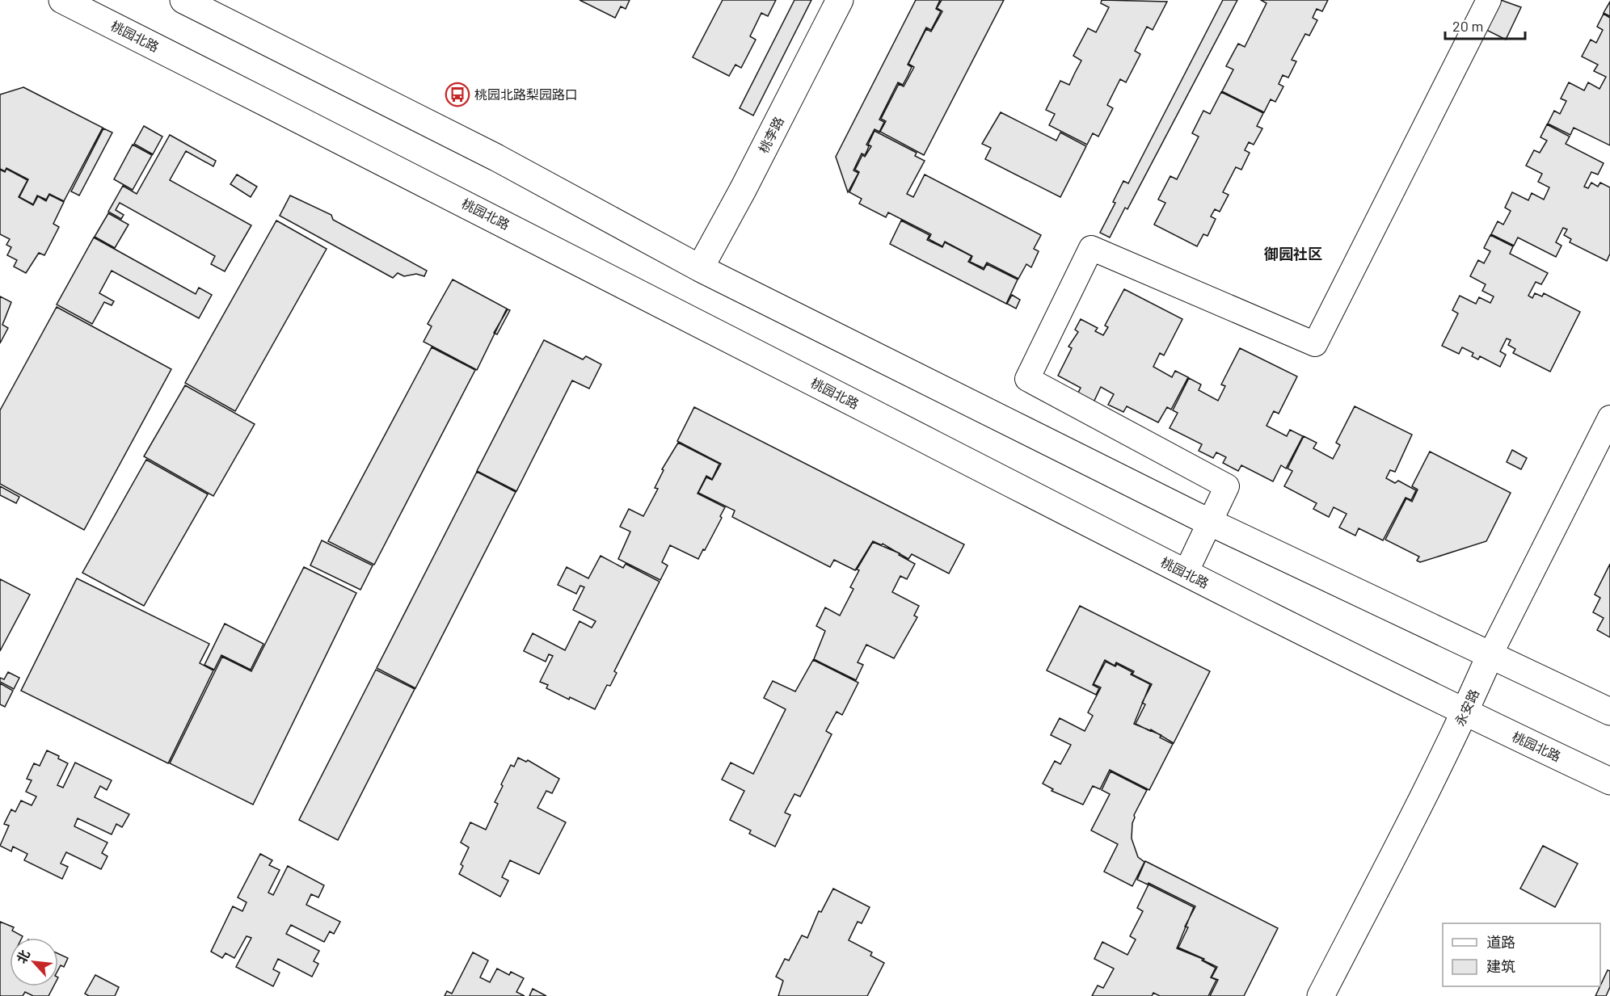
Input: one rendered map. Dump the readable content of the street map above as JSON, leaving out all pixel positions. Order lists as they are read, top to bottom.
{
  "streets": {
    "main road": ["桃园北路", "桃李路", "永安路"]
  },
  "crossings": [
    ["桃园北路", "永安路"]
  ],
  "districts": ["御园社区"],
  "places": {
    "bus stop": ["桃园北路梨园路口"]
  },
  "legend": ["道路", "建筑"],
  "scale_bar": "20 m",
  "north": "top left"
}
